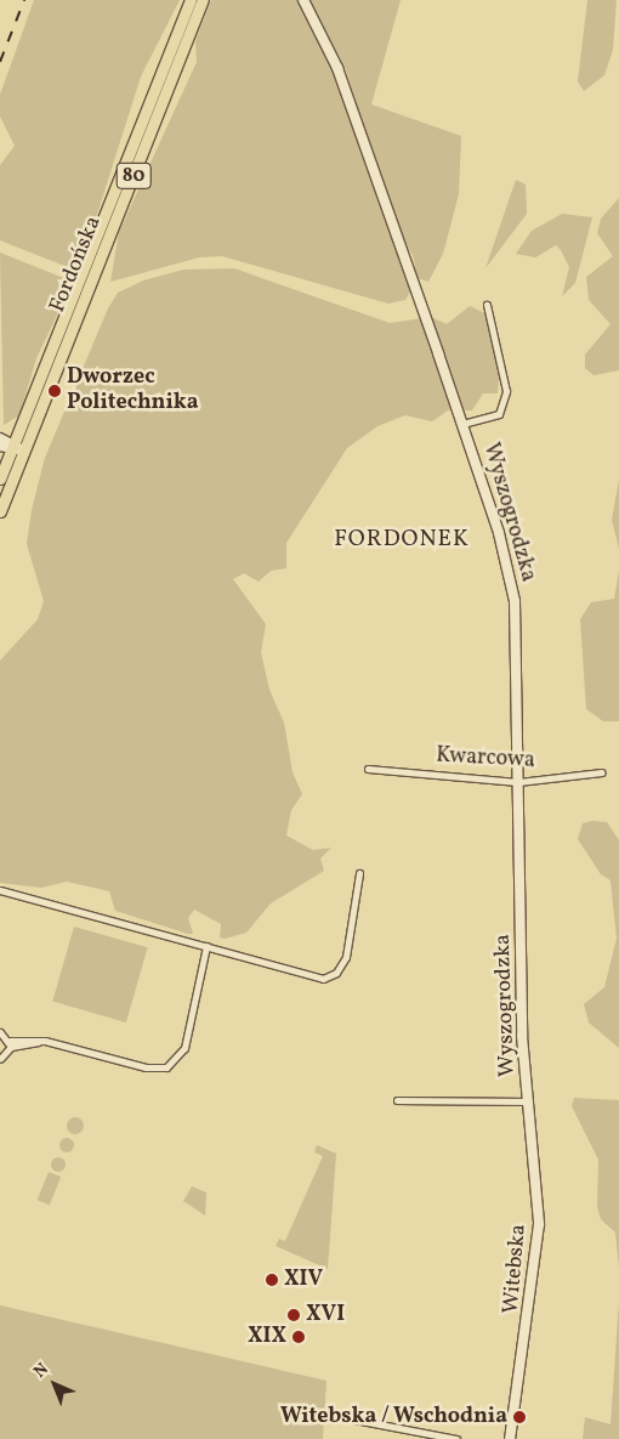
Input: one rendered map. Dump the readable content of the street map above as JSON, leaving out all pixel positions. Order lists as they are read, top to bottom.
{
  "streets": {
    "main road": ["80", "Fordońska"],
    "street": ["Wyszogrodzka", "Kwarcowa", "Witebska"]
  },
  "crossings": [
    ["Wyszogrodzka", "Kwarcowa"],
    ["Wyszogrodzka", "Witebska"]
  ],
  "districts": ["FORDONEK"],
  "places": [
    "Dworzec Politechnika",
    "XIV",
    "XVI",
    "XIX",
    "Witebska / Wschodnia"
  ],
  "north": "top left"
}
